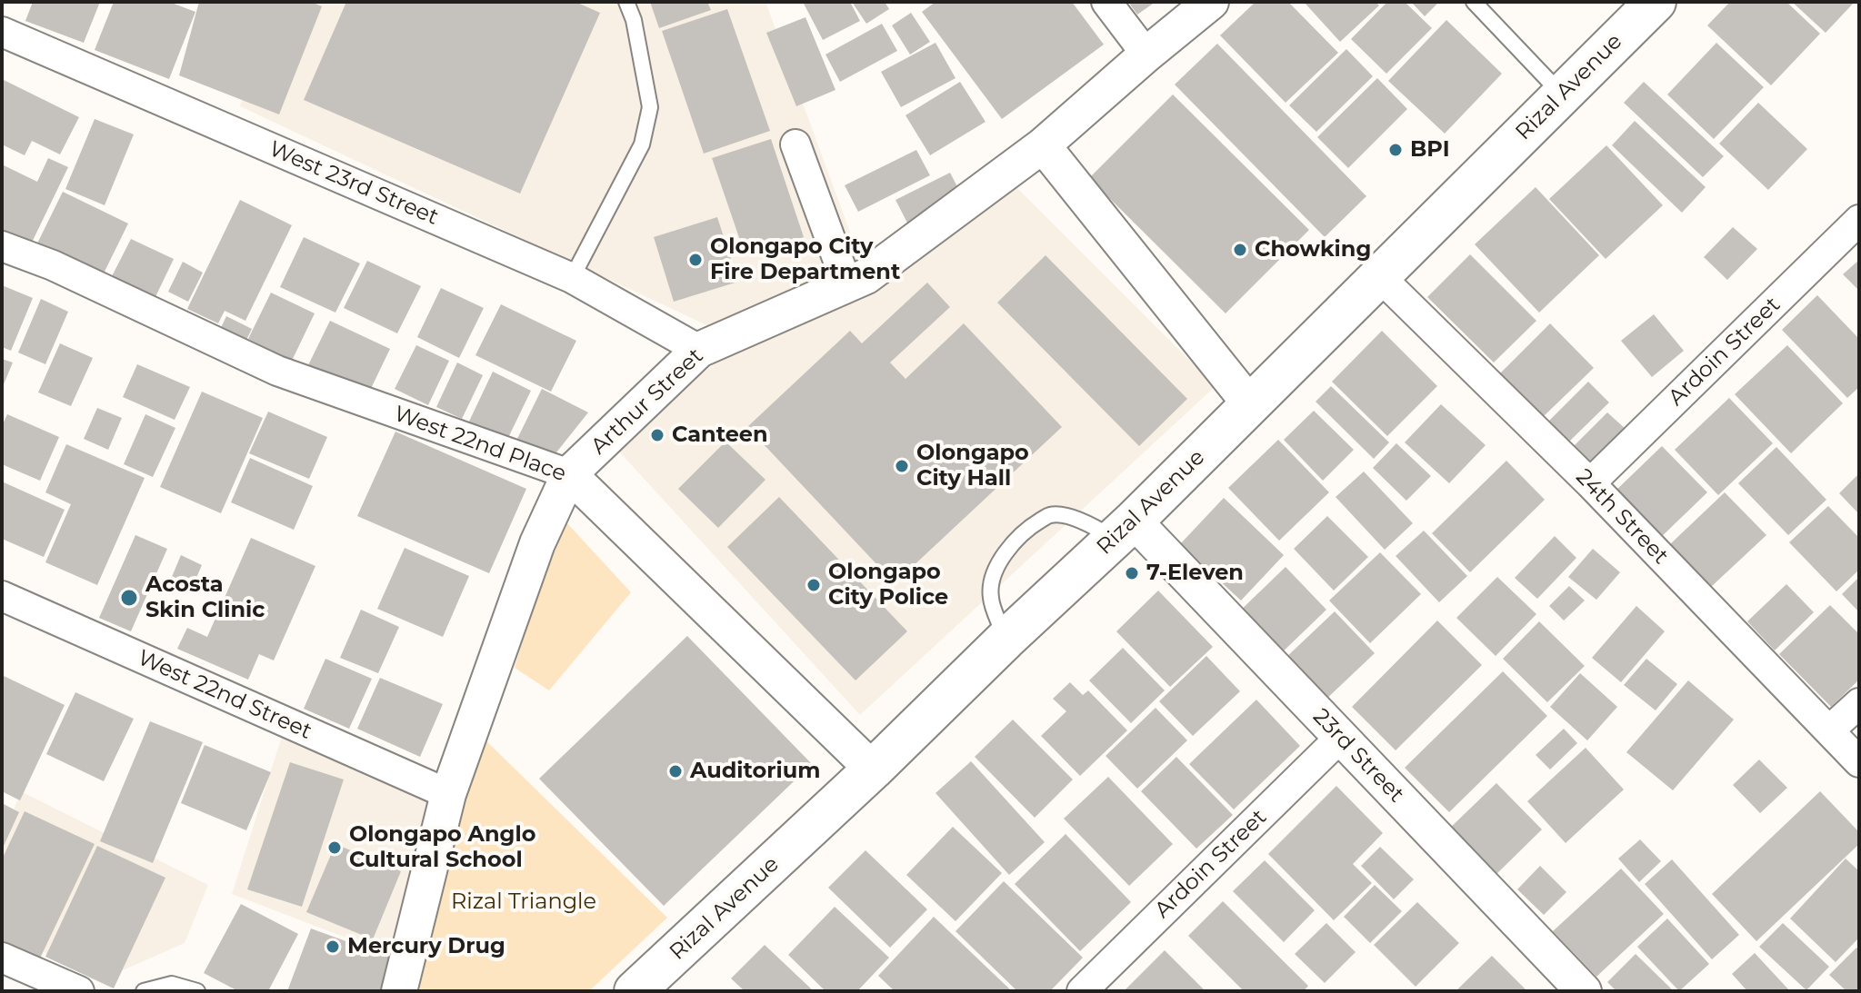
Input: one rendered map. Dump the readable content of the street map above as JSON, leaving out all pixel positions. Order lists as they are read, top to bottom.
{
  "streets": {
    "highway": ["Rizal Avenue"],
    "street": [
      "West 23rd Street",
      "Ardoin Street",
      "Arthur Street",
      "West 22nd Place",
      "24th Street",
      "West 22nd Street",
      "23rd Street"
    ]
  },
  "crossings": [
    ["Rizal Avenue", "West 22nd Place"],
    ["Rizal Avenue", "24th Street"],
    ["Rizal Avenue", "23rd Street"],
    ["West 23rd Street", "Arthur Street"],
    ["Ardoin Street", "24th Street"],
    ["Ardoin Street", "23rd Street"],
    ["Arthur Street", "West 22nd Place"],
    ["Arthur Street", "West 22nd Street"]
  ],
  "parks": ["Rizal Triangle"],
  "places": [
    "BPI",
    "Chowking",
    "Olongapo City Fire Department",
    "Canteen",
    "Olongapo City Hall",
    "7-Eleven",
    "Olongapo City Police",
    "Acosta Skin Clinic",
    "Auditorium",
    "Olongapo Anglo Cultural School",
    "Mercury Drug"
  ]
}
